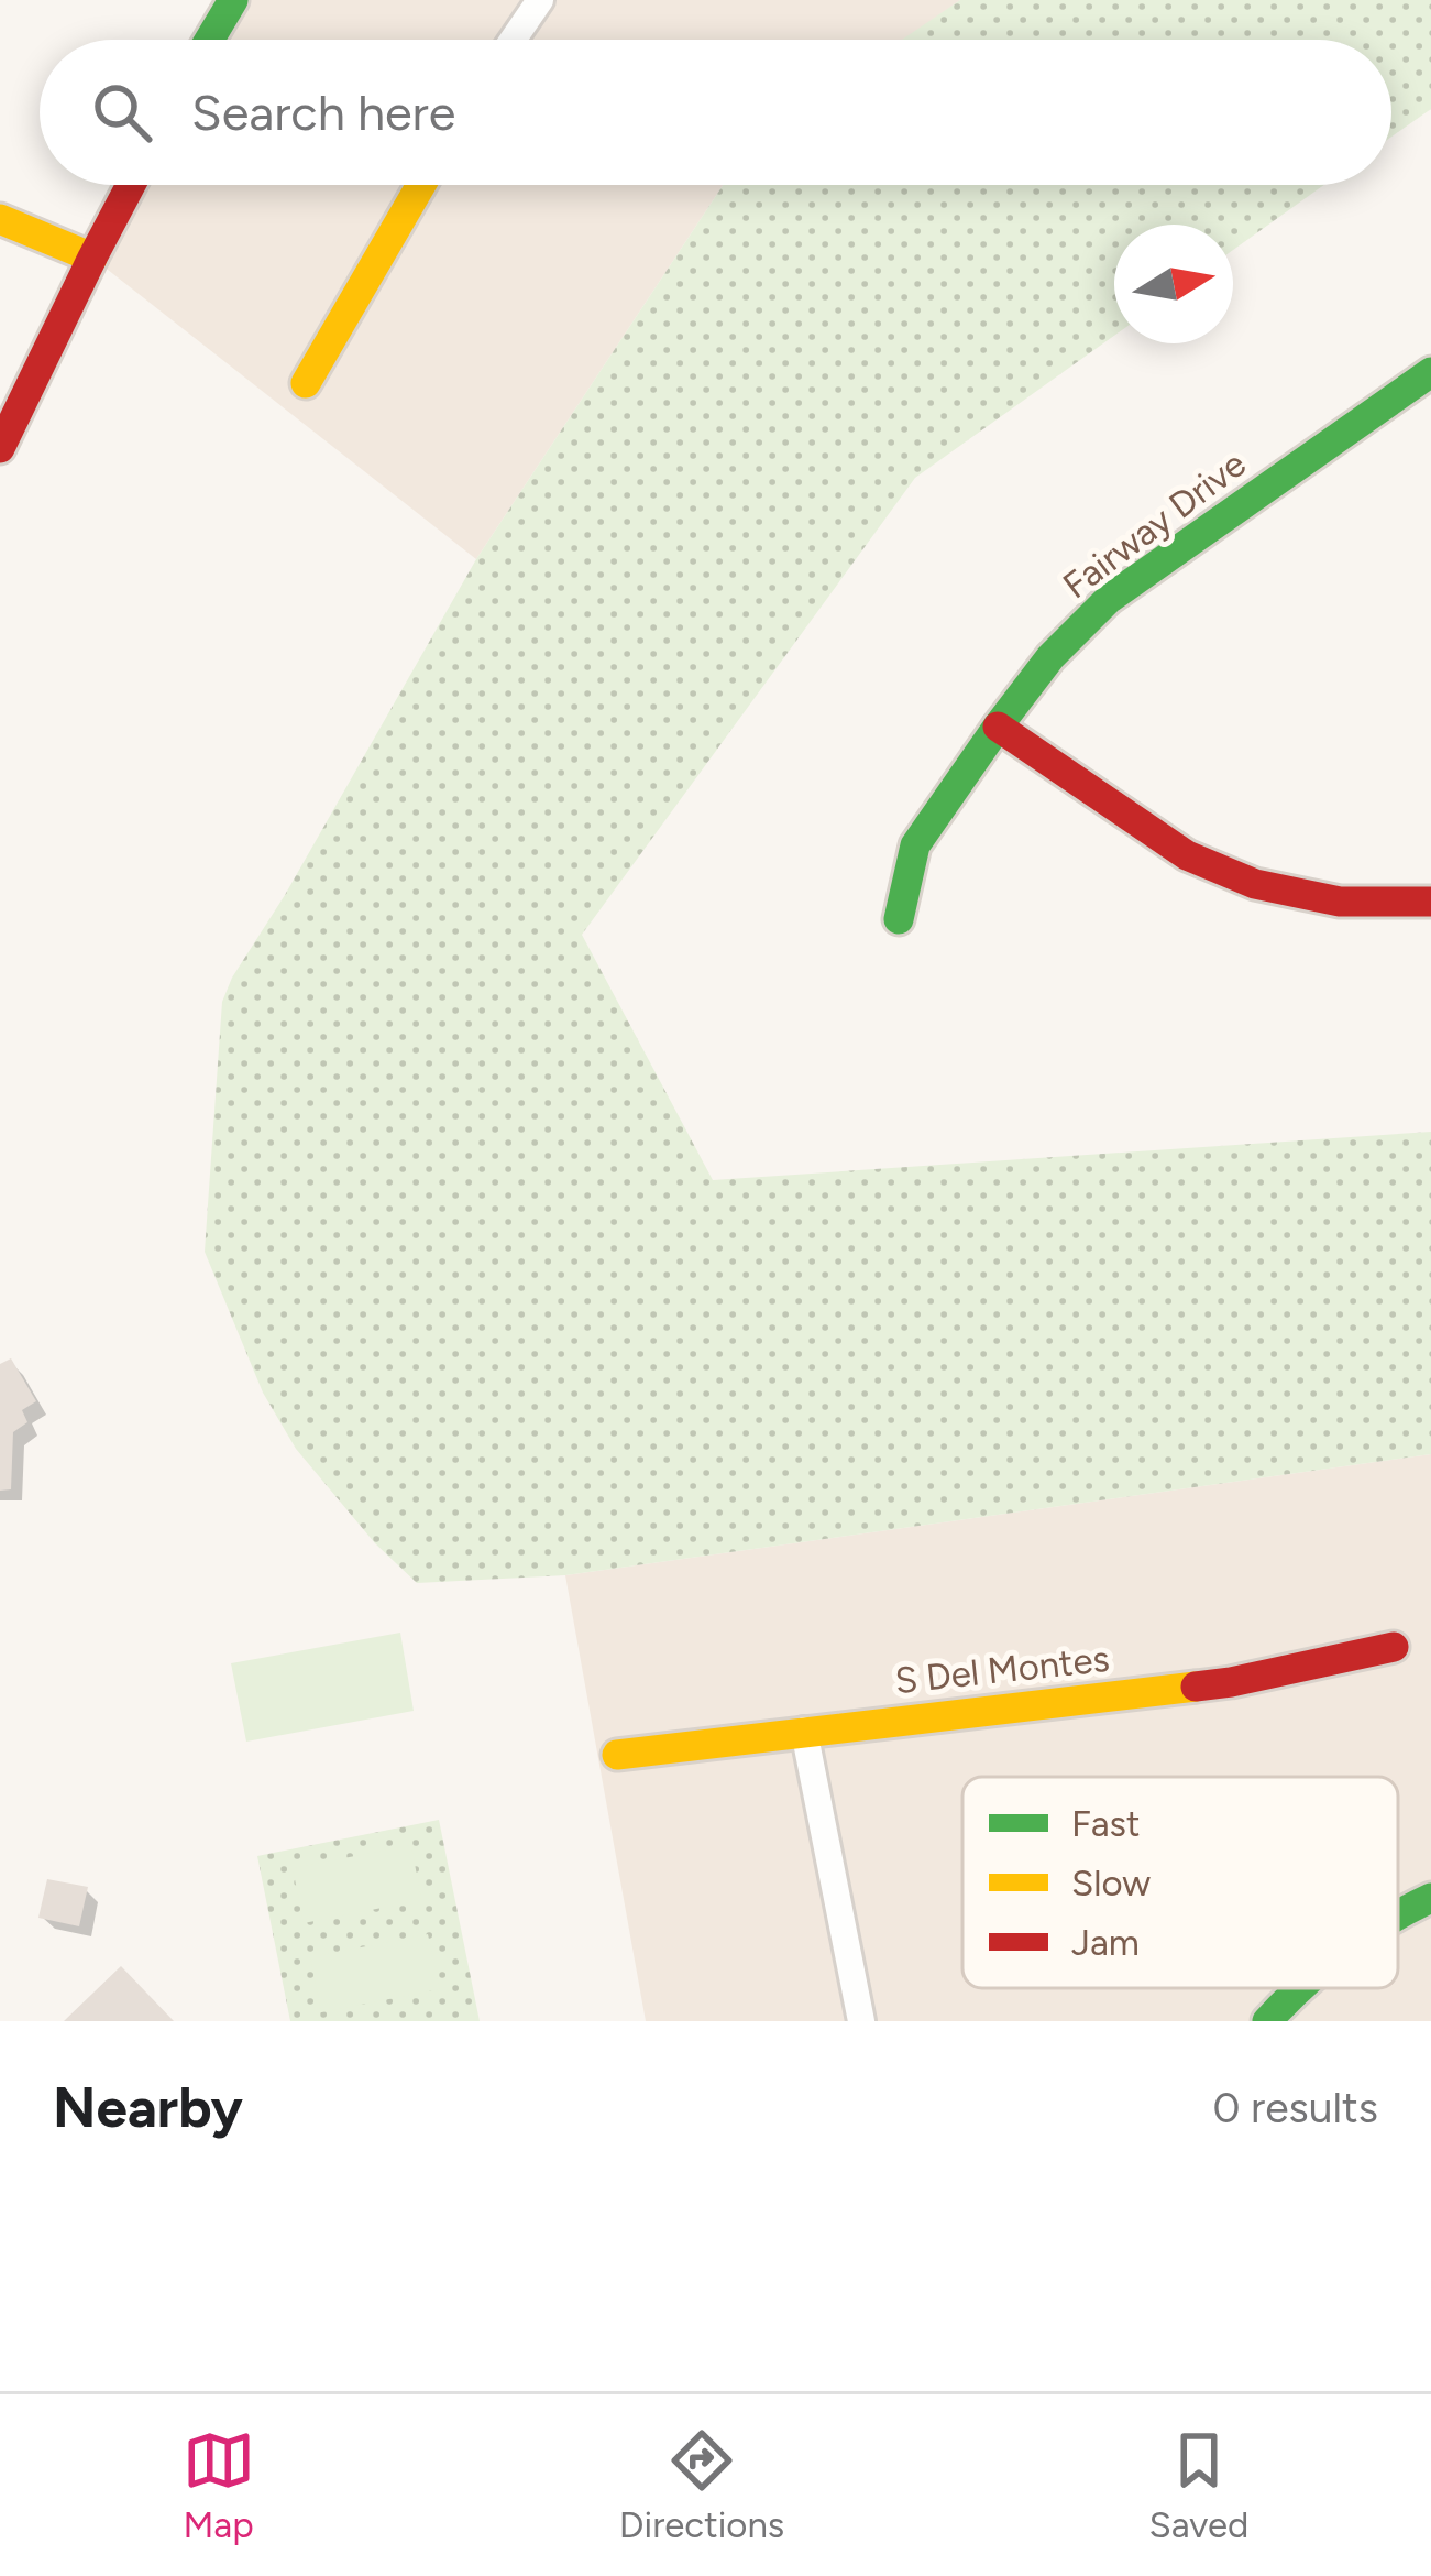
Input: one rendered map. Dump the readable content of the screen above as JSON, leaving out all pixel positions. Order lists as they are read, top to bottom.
{
  "streets": {
    "street": ["Fairway Drive", "S Del Montes"]
  },
  "legend": ["Fast", "Slow", "Jam"],
  "north": "right",
  "page": {
    "search": "Search here",
    "heading": ["Nearby", "0 results"],
    "nav": ["Map", "Directions", "Saved"]
  }
}
